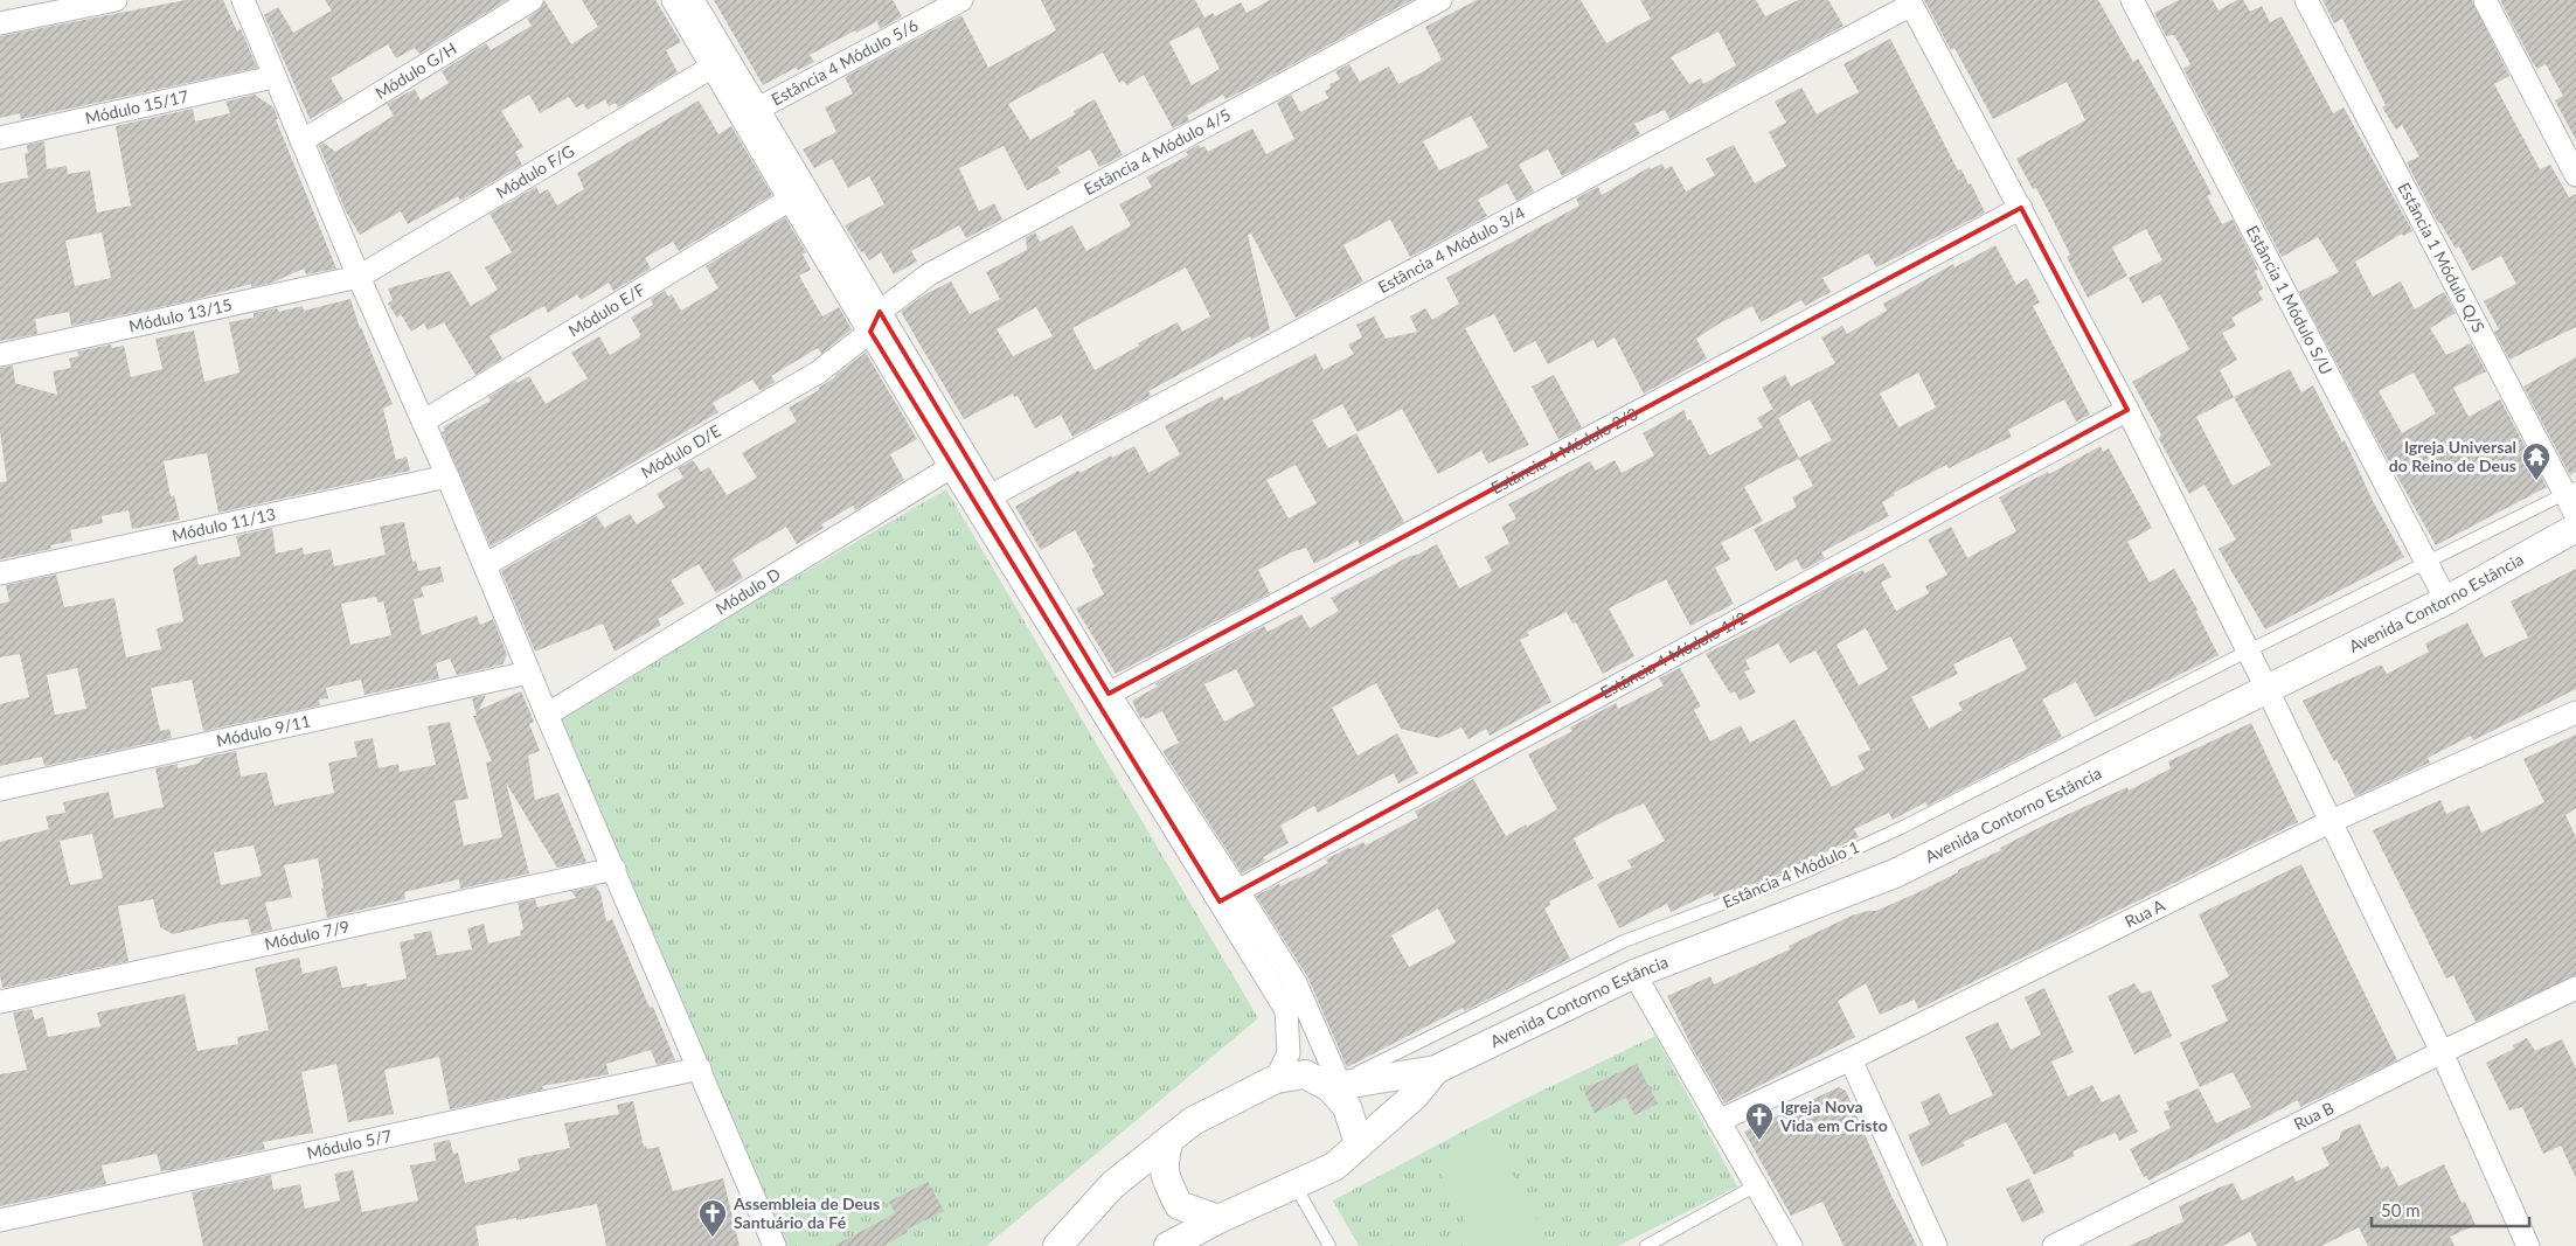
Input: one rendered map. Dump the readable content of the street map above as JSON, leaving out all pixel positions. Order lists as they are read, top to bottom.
{
  "streets": {
    "street": [
      "Estância 4 Módulo 5/6",
      "Módulo G/H",
      "Módulo 15/17",
      "Estância 4 Módulo 4/5",
      "Módulo F/G",
      "Estância 4 Módulo 3/4",
      "Estância 1 Módulo Q/S",
      "Estância 1 Módulo S/U",
      "Módulo E/F",
      "Módulo 13/15",
      "Estância 4 Módulo 2/3",
      "Módulo D/E",
      "Módulo 11/13",
      "Módulo D",
      "Avenida Contorno Estância",
      "Estância 4 Módulo 1/2",
      "Módulo 9/11",
      "Rua A",
      "Módulo 7/9",
      "Rua B",
      "Módulo 5/7"
    ],
    "lane": ["Estância 4 Módulo 1"]
  },
  "crossings": [
    ["Módulo F/G", "Módulo 13/15"],
    ["Estância 1 Módulo Q/S", "Estância 4 Módulo 1"],
    ["Estância 1 Módulo S/U", "Avenida Contorno Estância"],
    ["Estância 1 Módulo S/U", "Estância 4 Módulo 1"],
    ["Avenida Contorno Estância", "Estância 4 Módulo 1"]
  ],
  "places": {
    "temple": ["Igreja Universal do Reino de Deus"],
    "church": ["Igreja Nova Vida em Cristo", "Assembleia de Deus Santuário da Fé"]
  },
  "scale_bar": "50 m"
}
